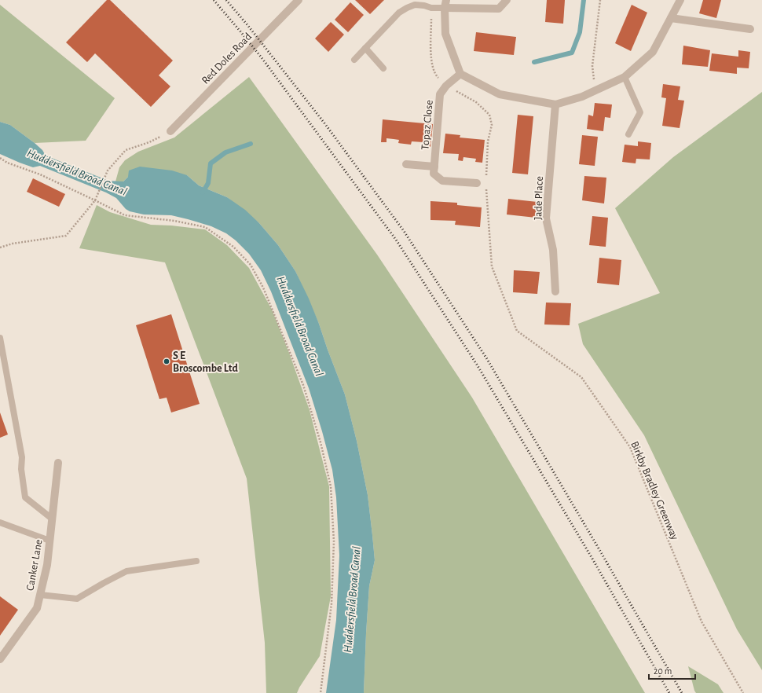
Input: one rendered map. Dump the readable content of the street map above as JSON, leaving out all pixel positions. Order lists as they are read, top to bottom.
{
  "streets": {
    "street": [
      "Red Doles Road",
      "Topaz Close",
      "Jade Place",
      "Canker Lane"
    ],
    "path": ["Birkby Bradley Greenway"]
  },
  "water": ["Huddersfield Broad Canal"],
  "places": ["S E Broscombe Ltd"],
  "scale_bar": "20 m"
}
